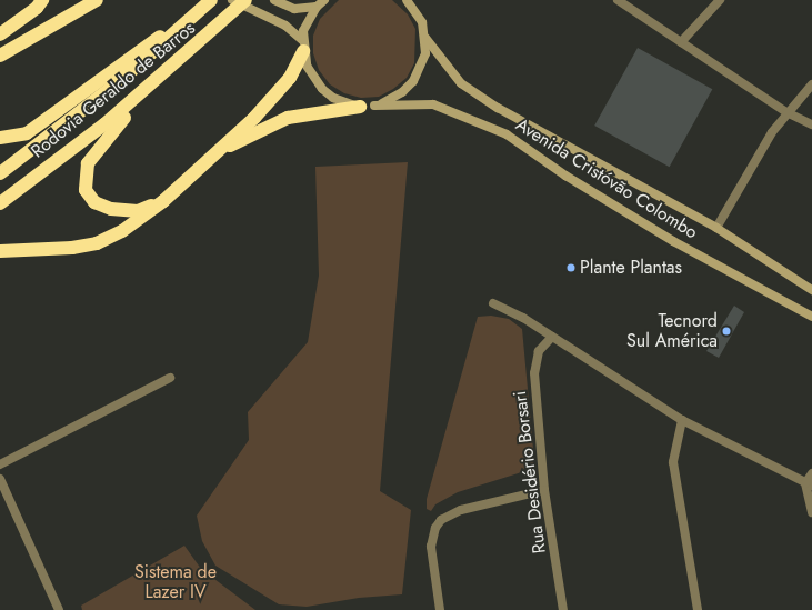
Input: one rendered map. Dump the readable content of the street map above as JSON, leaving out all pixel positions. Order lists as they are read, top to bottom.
{
  "streets": {
    "highway": ["Rodovia Geraldo de Barros"],
    "street": ["Avenida Cristóvão Colombo", "Rua Desidério Borsari"]
  },
  "parks": ["Sistema de Lazer IV"],
  "places": ["Plante Plantas", "Tecnord Sul América"]
}
